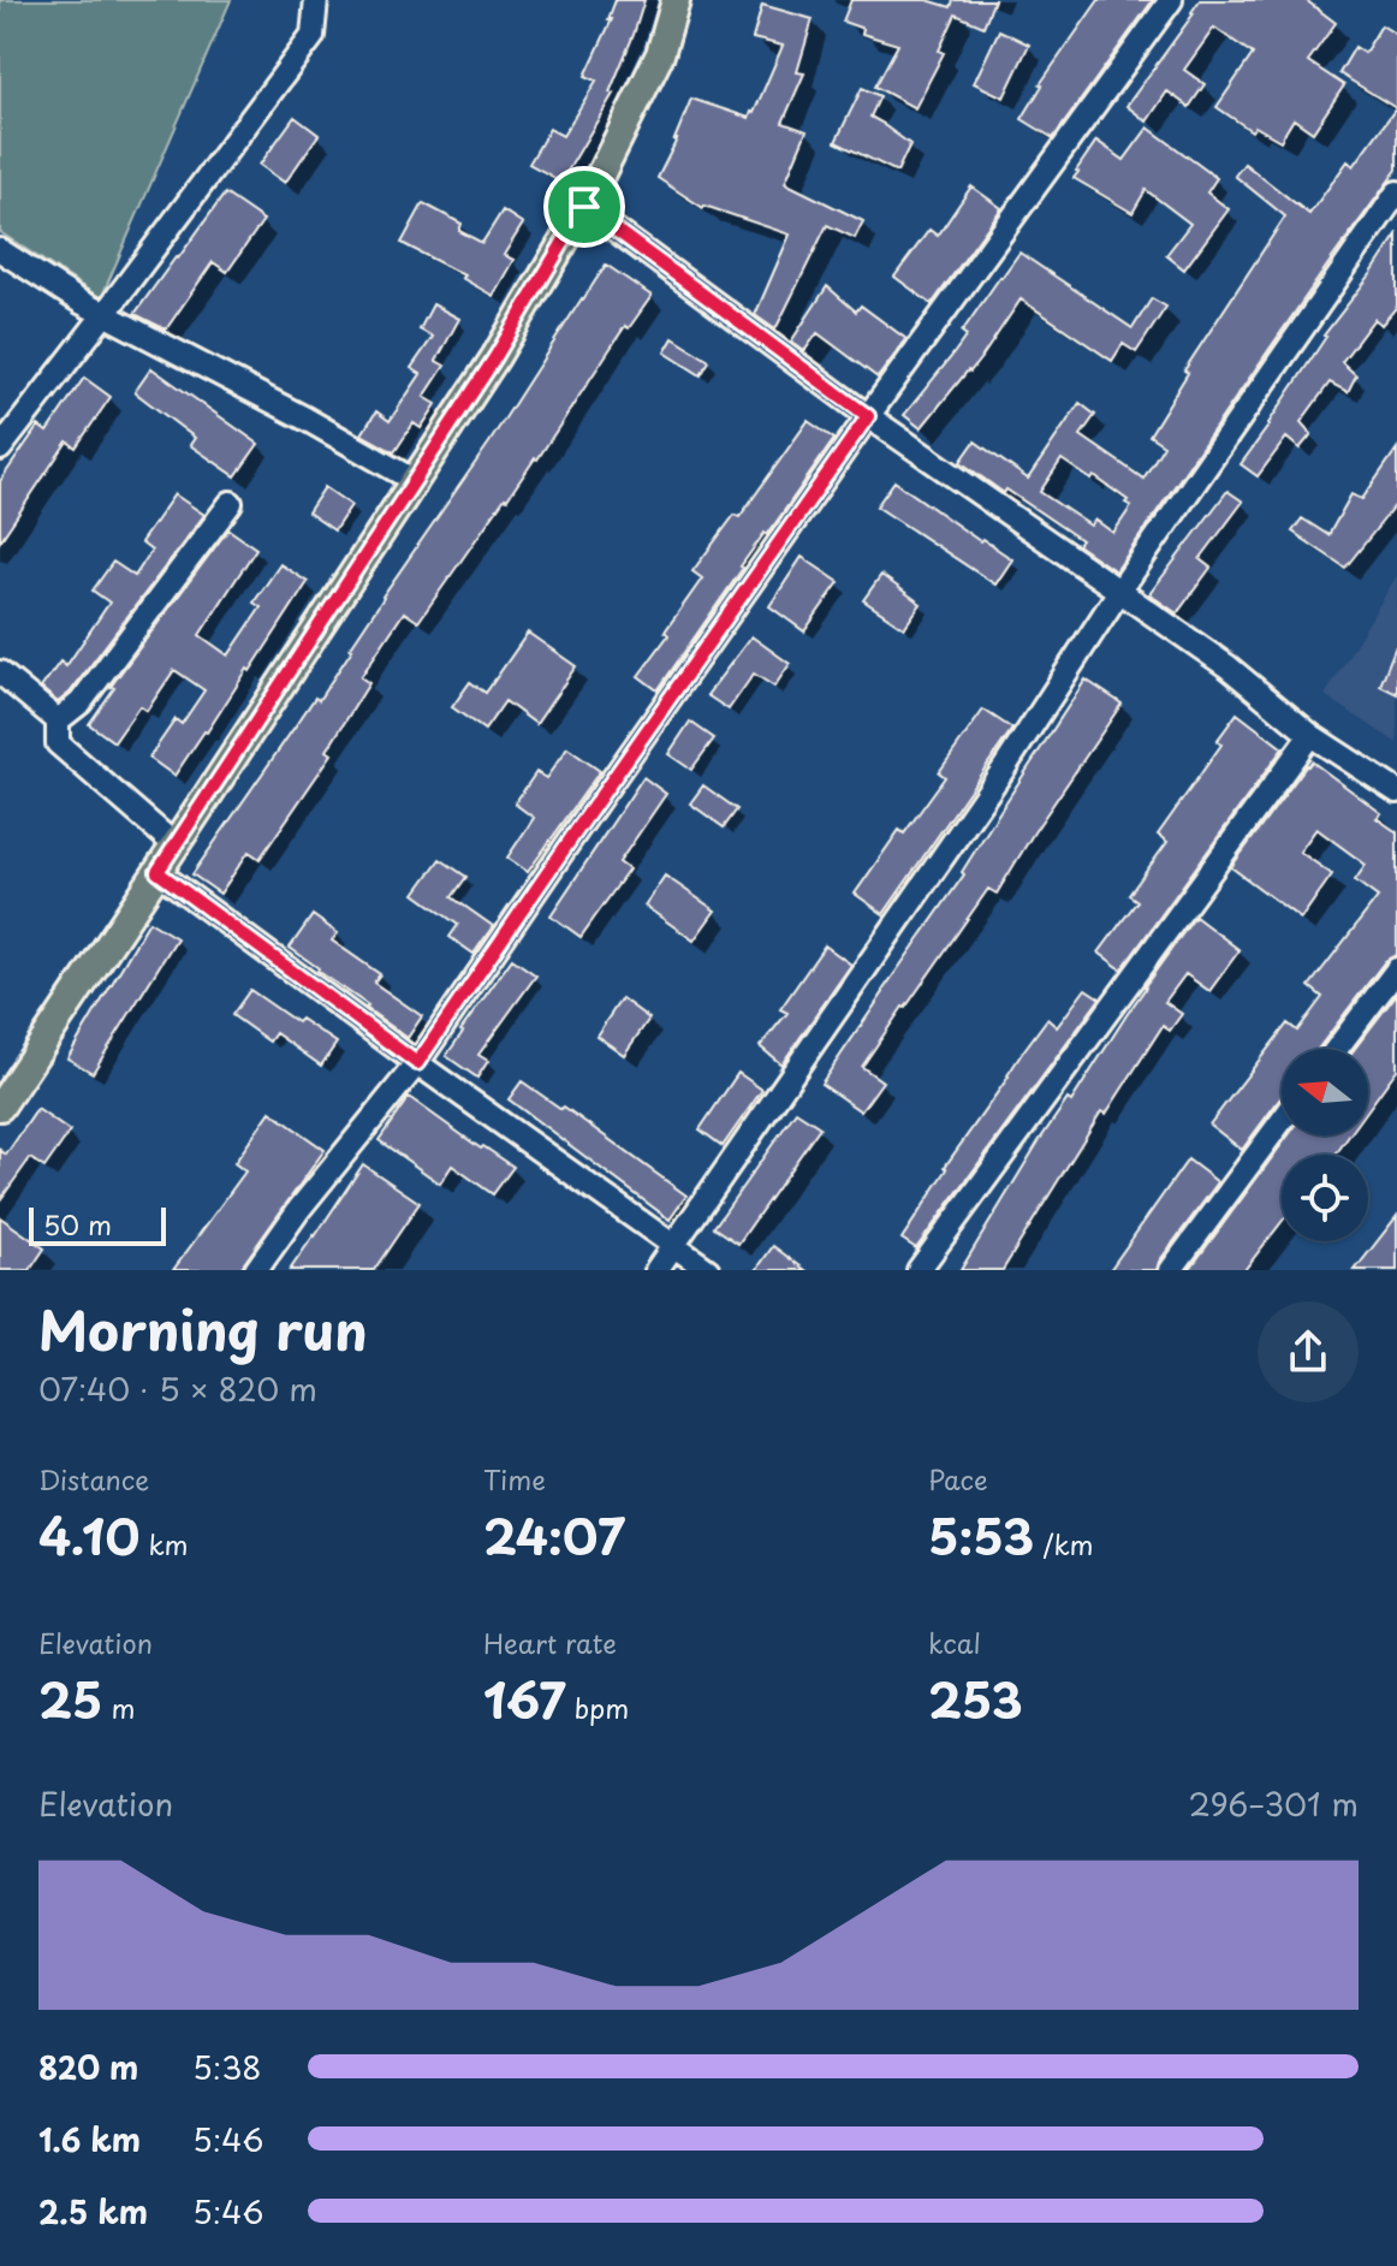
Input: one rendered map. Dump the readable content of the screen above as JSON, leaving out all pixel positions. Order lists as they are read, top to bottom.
{
  "scale_bar": "50 m",
  "north": "left",
  "page": {
    "scale": "50 m",
    "heading": ["Morning run", "07:40 · 5 × 820 m"],
    "stats": [
      ["Distance", "4.10 km"],
      ["Time", "24:07"],
      ["Pace", "5:53 /km"],
      ["Elevation", "25 m"],
      ["Heart rate", "167 bpm"],
      ["kcal", "253"]
    ],
    "chart": ["Elevation", "296–301 m"],
    "list": [
      {
        "name": "820 m",
        "note": "5:38"
      },
      {
        "name": "1.6 km",
        "note": "5:46"
      },
      {
        "name": "2.5 km",
        "note": "5:46"
      }
    ]
  }
}
